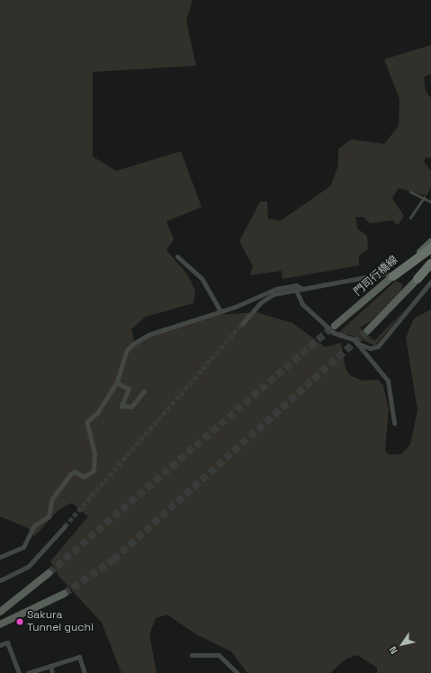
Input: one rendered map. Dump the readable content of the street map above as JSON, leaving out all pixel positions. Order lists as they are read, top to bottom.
{
  "streets": {
    "main road": ["門司行橋線"]
  },
  "places": ["Sakura Tunnel guchi"],
  "north": "bottom left"
}
